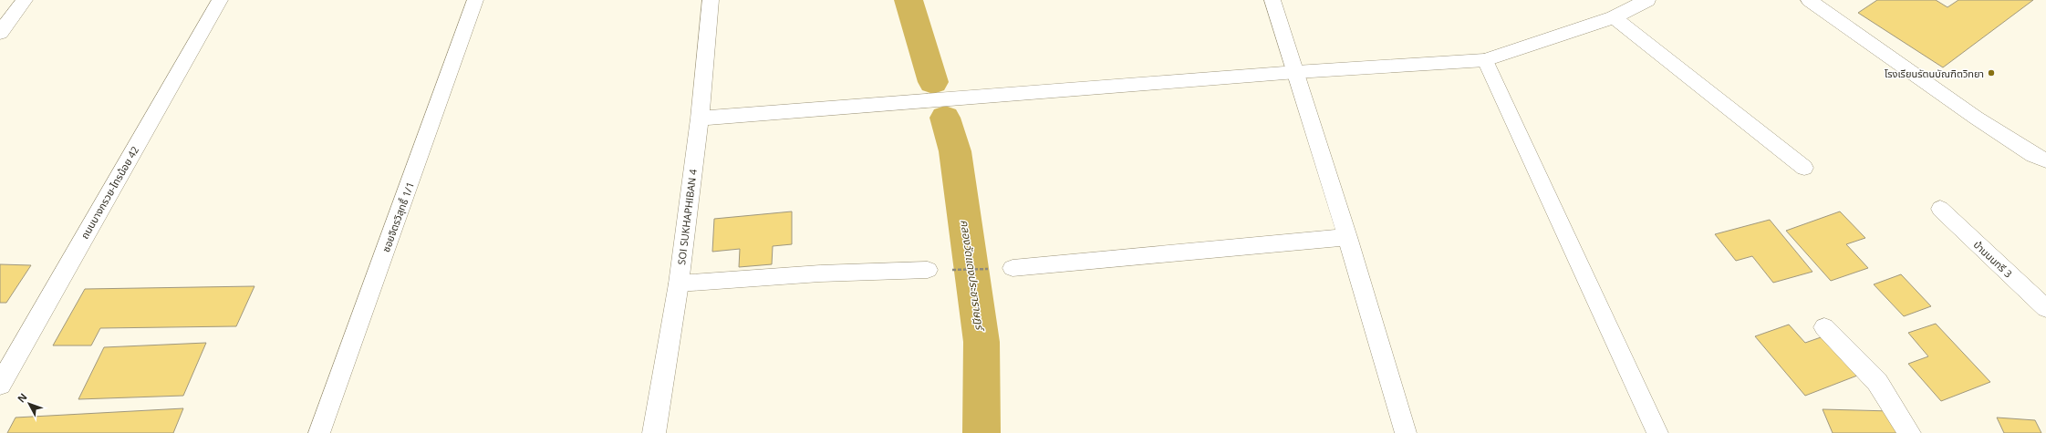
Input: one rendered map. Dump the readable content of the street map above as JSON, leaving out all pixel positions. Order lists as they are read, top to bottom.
{
  "streets": {
    "street": ["ถนนบางกรวย-ไทรน้อย 42", "SOI SUKHAPHIBAN 4"],
    "lane": ["ซอยจิตรวิสุทธื์ 1/1", "บ้านนนทรี 3"]
  },
  "water": ["คลองวัดแดงประชาราษฎร์"],
  "places": ["โรงเรียนรัตนบัณฑิตวิทยา"],
  "north": "top left"
}
